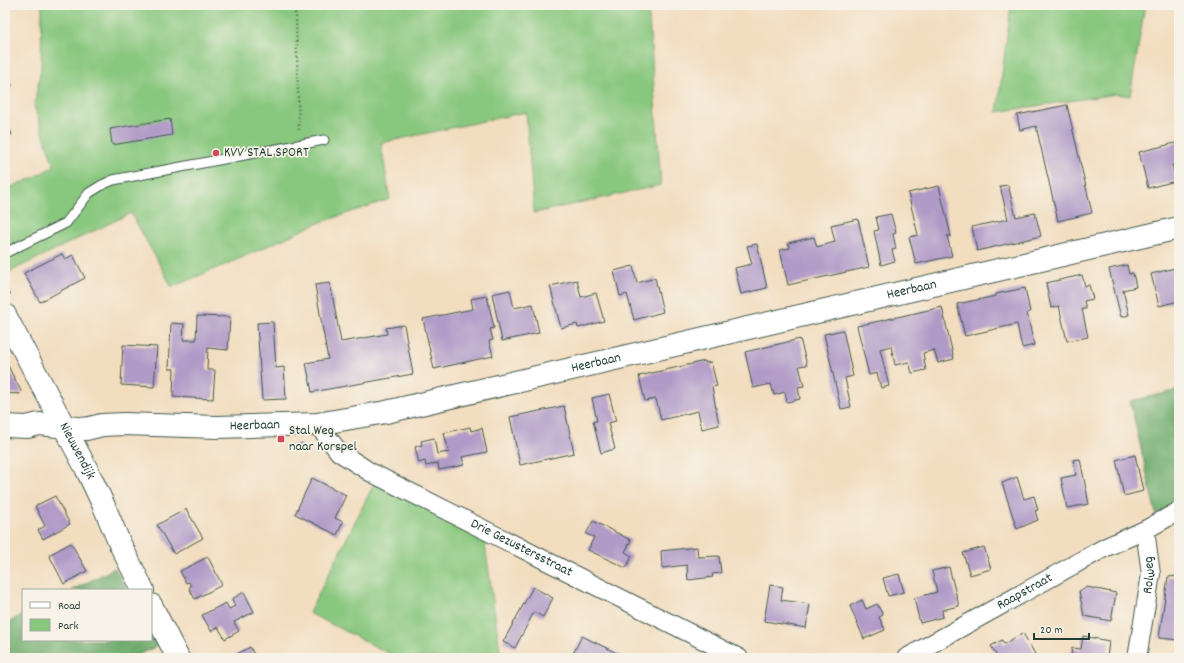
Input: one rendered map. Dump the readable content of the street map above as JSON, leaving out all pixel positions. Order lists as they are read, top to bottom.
{
  "streets": {
    "street": [
      "Heerbaan",
      "Nieuwendijk",
      "Drie Gezustersstraat",
      "Rolweg",
      "Raapstraat"
    ]
  },
  "crossings": [
    ["Heerbaan", "Nieuwendijk"],
    ["Heerbaan", "Drie Gezustersstraat"],
    ["Rolweg", "Raapstraat"]
  ],
  "places": {
    "other": ["KVV STAL SPORT"],
    "transit": ["Stal Weg naar Korspel"]
  },
  "legend": ["Road", "Park"],
  "scale_bar": "20 m"
}
